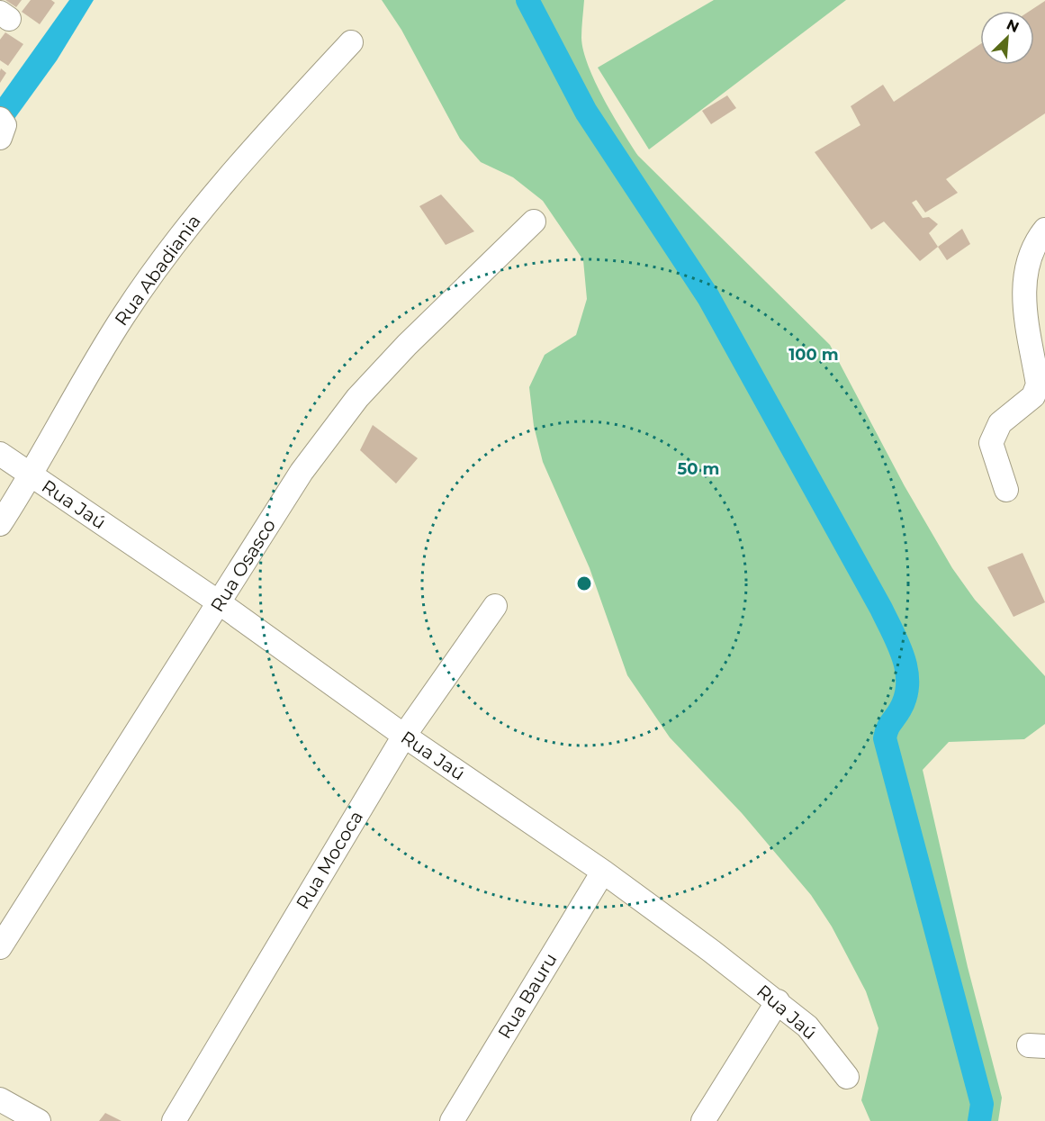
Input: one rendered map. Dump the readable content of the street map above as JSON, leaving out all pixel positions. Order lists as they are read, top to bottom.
{
  "streets": {
    "street": [
      "Rua Abadiania",
      "Rua Jaú",
      "Rua Osasco",
      "Rua Mococa",
      "Rua Bauru"
    ]
  },
  "crossings": [
    ["Rua Abadiania", "Rua Jaú"],
    ["Rua Jaú", "Rua Osasco"],
    ["Rua Jaú", "Rua Mococa"],
    ["Rua Jaú", "Rua Bauru"]
  ],
  "north": "top right",
  "rings": ["100 m", "50 m"]
}
